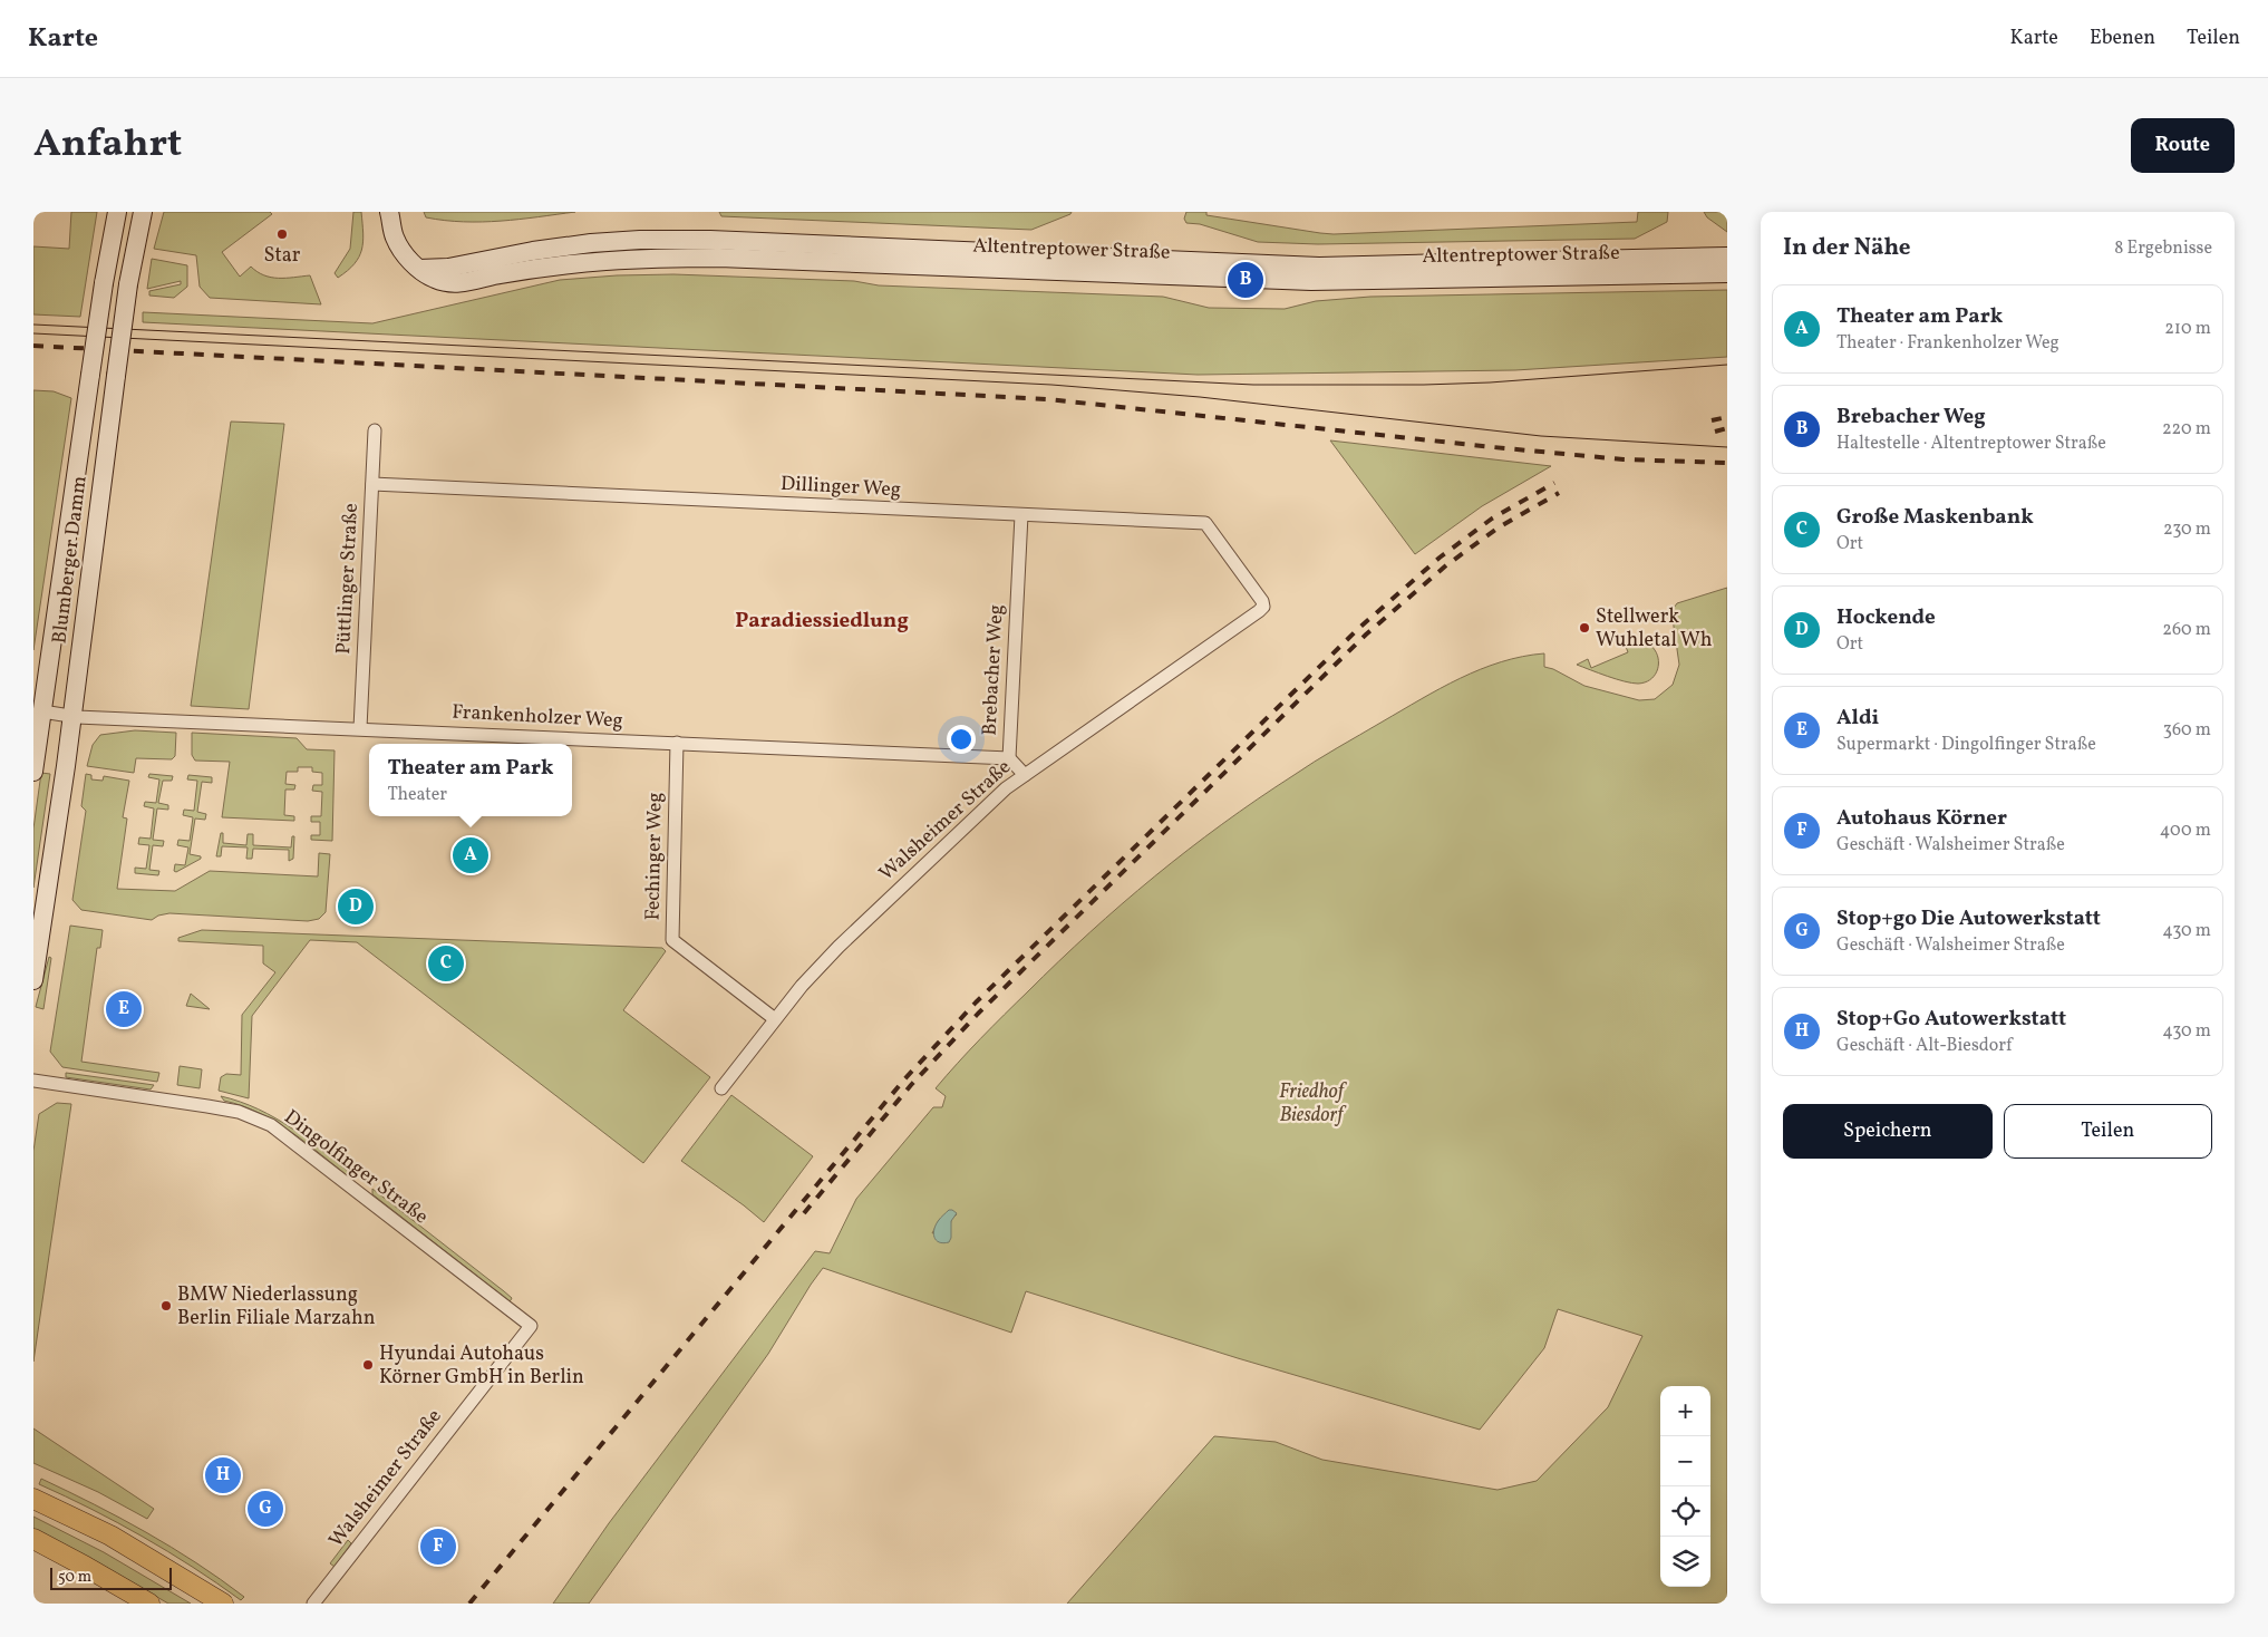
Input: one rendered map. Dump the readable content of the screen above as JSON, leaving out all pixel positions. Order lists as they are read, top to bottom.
{
  "streets": {
    "main road": ["Altentreptower Straße", "Blumberger Damm"],
    "street": [
      "Dillinger Weg",
      "Püttlinger Straße",
      "Brebacher Weg",
      "Frankenholzer Weg",
      "Walsheimer Straße",
      "Fechinger Weg",
      "Dingolfinger Straße"
    ]
  },
  "crossings": [
    ["Dillinger Weg", "Püttlinger Straße"],
    ["Dillinger Weg", "Brebacher Weg"],
    ["Dillinger Weg", "Walsheimer Straße"],
    ["Blumberger Damm", "Frankenholzer Weg"],
    ["Püttlinger Straße", "Frankenholzer Weg"],
    ["Brebacher Weg", "Frankenholzer Weg"],
    ["Frankenholzer Weg", "Fechinger Weg"],
    ["Walsheimer Straße", "Fechinger Weg"],
    ["Walsheimer Straße", "Dingolfinger Straße"]
  ],
  "districts": ["Paradiessiedlung"],
  "parks": ["Friedhof Biesdorf"],
  "places": [
    "Star",
    "Stellwerk Wuhletal Wh",
    "BMW Niederlassung Berlin Filiale Marzahn",
    "Hyundai Autohaus Körner GmbH in Berlin"
  ],
  "scale_bar": "50 m",
  "page": {
    "header": "Karte",
    "nav": ["Karte", "Ebenen", "Teilen"],
    "title": "Anfahrt",
    "buttons": [
      "Route",
      ["Speichern", "Teilen"]
    ],
    "heading": ["In der Nähe", "8 Ergebnisse"],
    "pins": [
      "B",
      "A",
      "D",
      "C",
      "E",
      "H",
      "G",
      "F"
    ],
    "list": [
      {
        "mark": "A",
        "name": "Theater am Park",
        "note": "Theater · Frankenholzer Weg",
        "value": "210 m"
      },
      {
        "mark": "B",
        "name": "Brebacher Weg",
        "note": "Haltestelle · Altentreptower Straße",
        "value": "220 m"
      },
      {
        "mark": "C",
        "name": "Große Maskenbank",
        "note": "Ort",
        "value": "230 m"
      },
      {
        "mark": "D",
        "name": "Hockende",
        "note": "Ort",
        "value": "260 m"
      },
      {
        "mark": "E",
        "name": "Aldi",
        "note": "Supermarkt · Dingolfinger Straße",
        "value": "360 m"
      },
      {
        "mark": "F",
        "name": "Autohaus Körner",
        "note": "Geschäft · Walsheimer Straße",
        "value": "400 m"
      },
      {
        "mark": "G",
        "name": "Stop+go Die Autowerkstatt",
        "note": "Geschäft · Walsheimer Straße",
        "value": "430 m"
      },
      {
        "mark": "H",
        "name": "Stop+Go Autowerkstatt",
        "note": "Geschäft · Alt-Biesdorf",
        "value": "430 m"
      }
    ],
    "popup": ["Theater am Park", "Theater"],
    "map_buttons": ["+", "−"],
    "scale": "50 m"
  }
}
